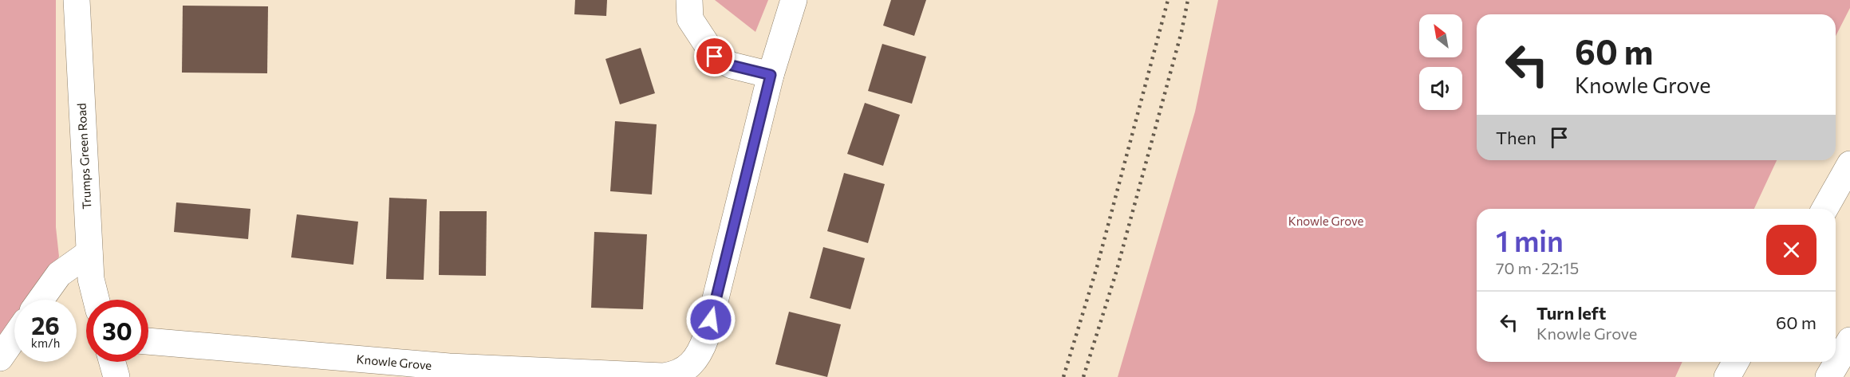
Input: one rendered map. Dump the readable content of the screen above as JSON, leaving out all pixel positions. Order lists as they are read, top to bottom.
{
  "streets": {
    "main road": ["Trumps Green Road", "Knowle Grove"]
  },
  "parks": ["Knowle Grove"],
  "north": "top left",
  "page": {
    "turn": ["60 m", "Knowle Grove"],
    "then": "Then",
    "heading": ["1 min", "70 m · 22:15"],
    "list": [
      {
        "name": "Turn left",
        "note": "Knowle Grove",
        "value": "60 m"
      }
    ],
    "speed": "26 km/h",
    "limit": "30"
  }
}
